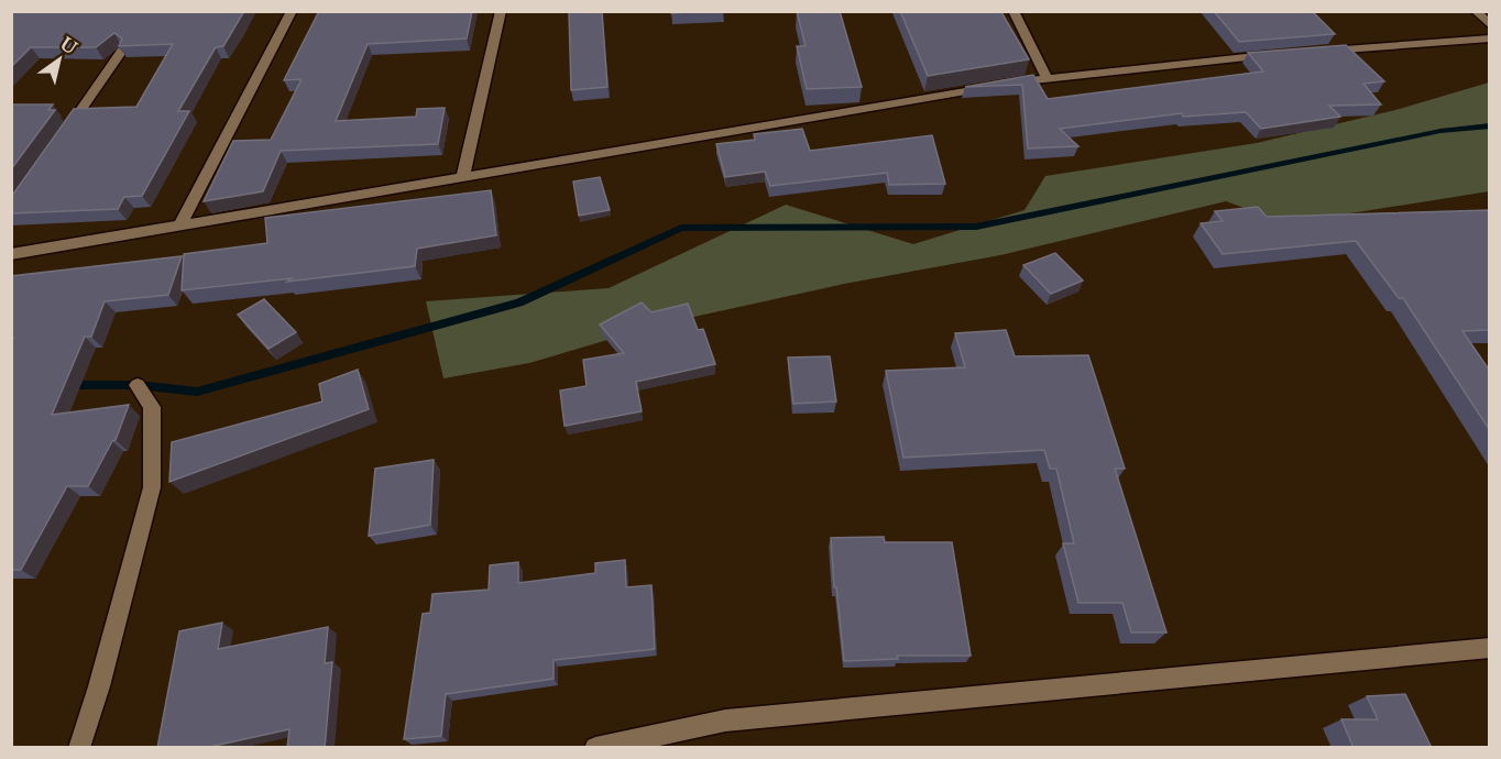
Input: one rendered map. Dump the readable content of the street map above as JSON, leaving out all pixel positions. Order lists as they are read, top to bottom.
{
  "north": "top right"
}
